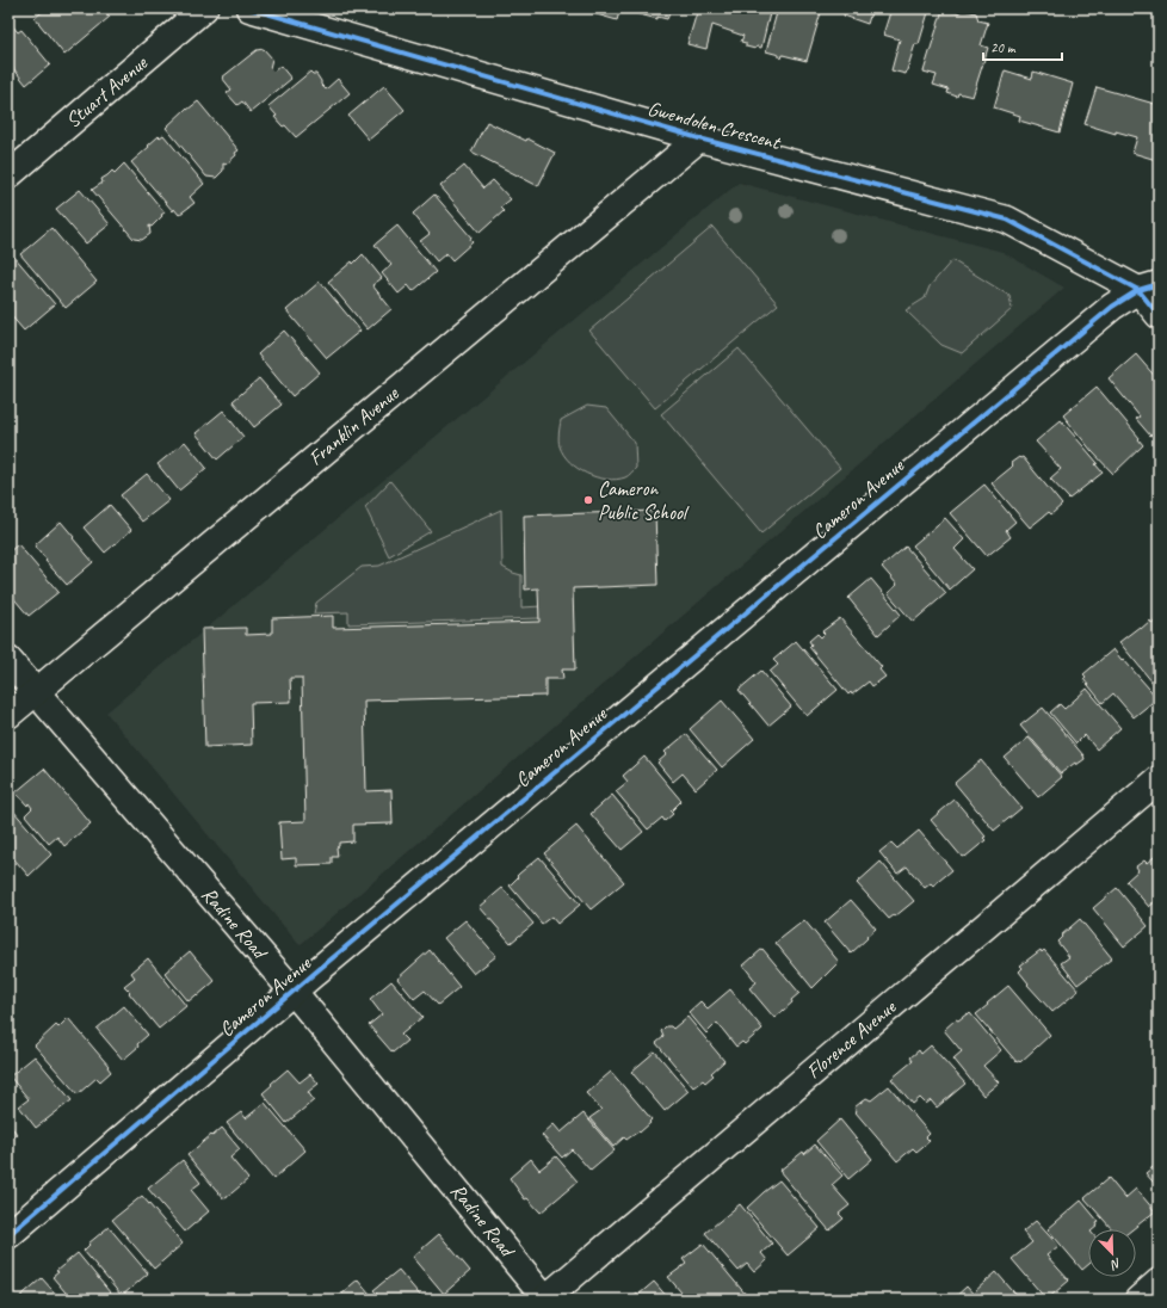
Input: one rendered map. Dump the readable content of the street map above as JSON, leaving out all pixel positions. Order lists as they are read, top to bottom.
{
  "streets": {
    "street": [
      "Stuart Avenue",
      "Gwendolen Crescent",
      "Franklin Avenue",
      "Cameron Avenue",
      "Radine Road",
      "Florence Avenue"
    ]
  },
  "crossings": [
    ["Gwendolen Crescent", "Franklin Avenue"],
    ["Gwendolen Crescent", "Cameron Avenue"],
    ["Franklin Avenue", "Radine Road"],
    ["Cameron Avenue", "Radine Road"],
    ["Radine Road", "Florence Avenue"]
  ],
  "places": ["Cameron Public School"],
  "scale_bar": "20 m",
  "north": "bottom right"
}
